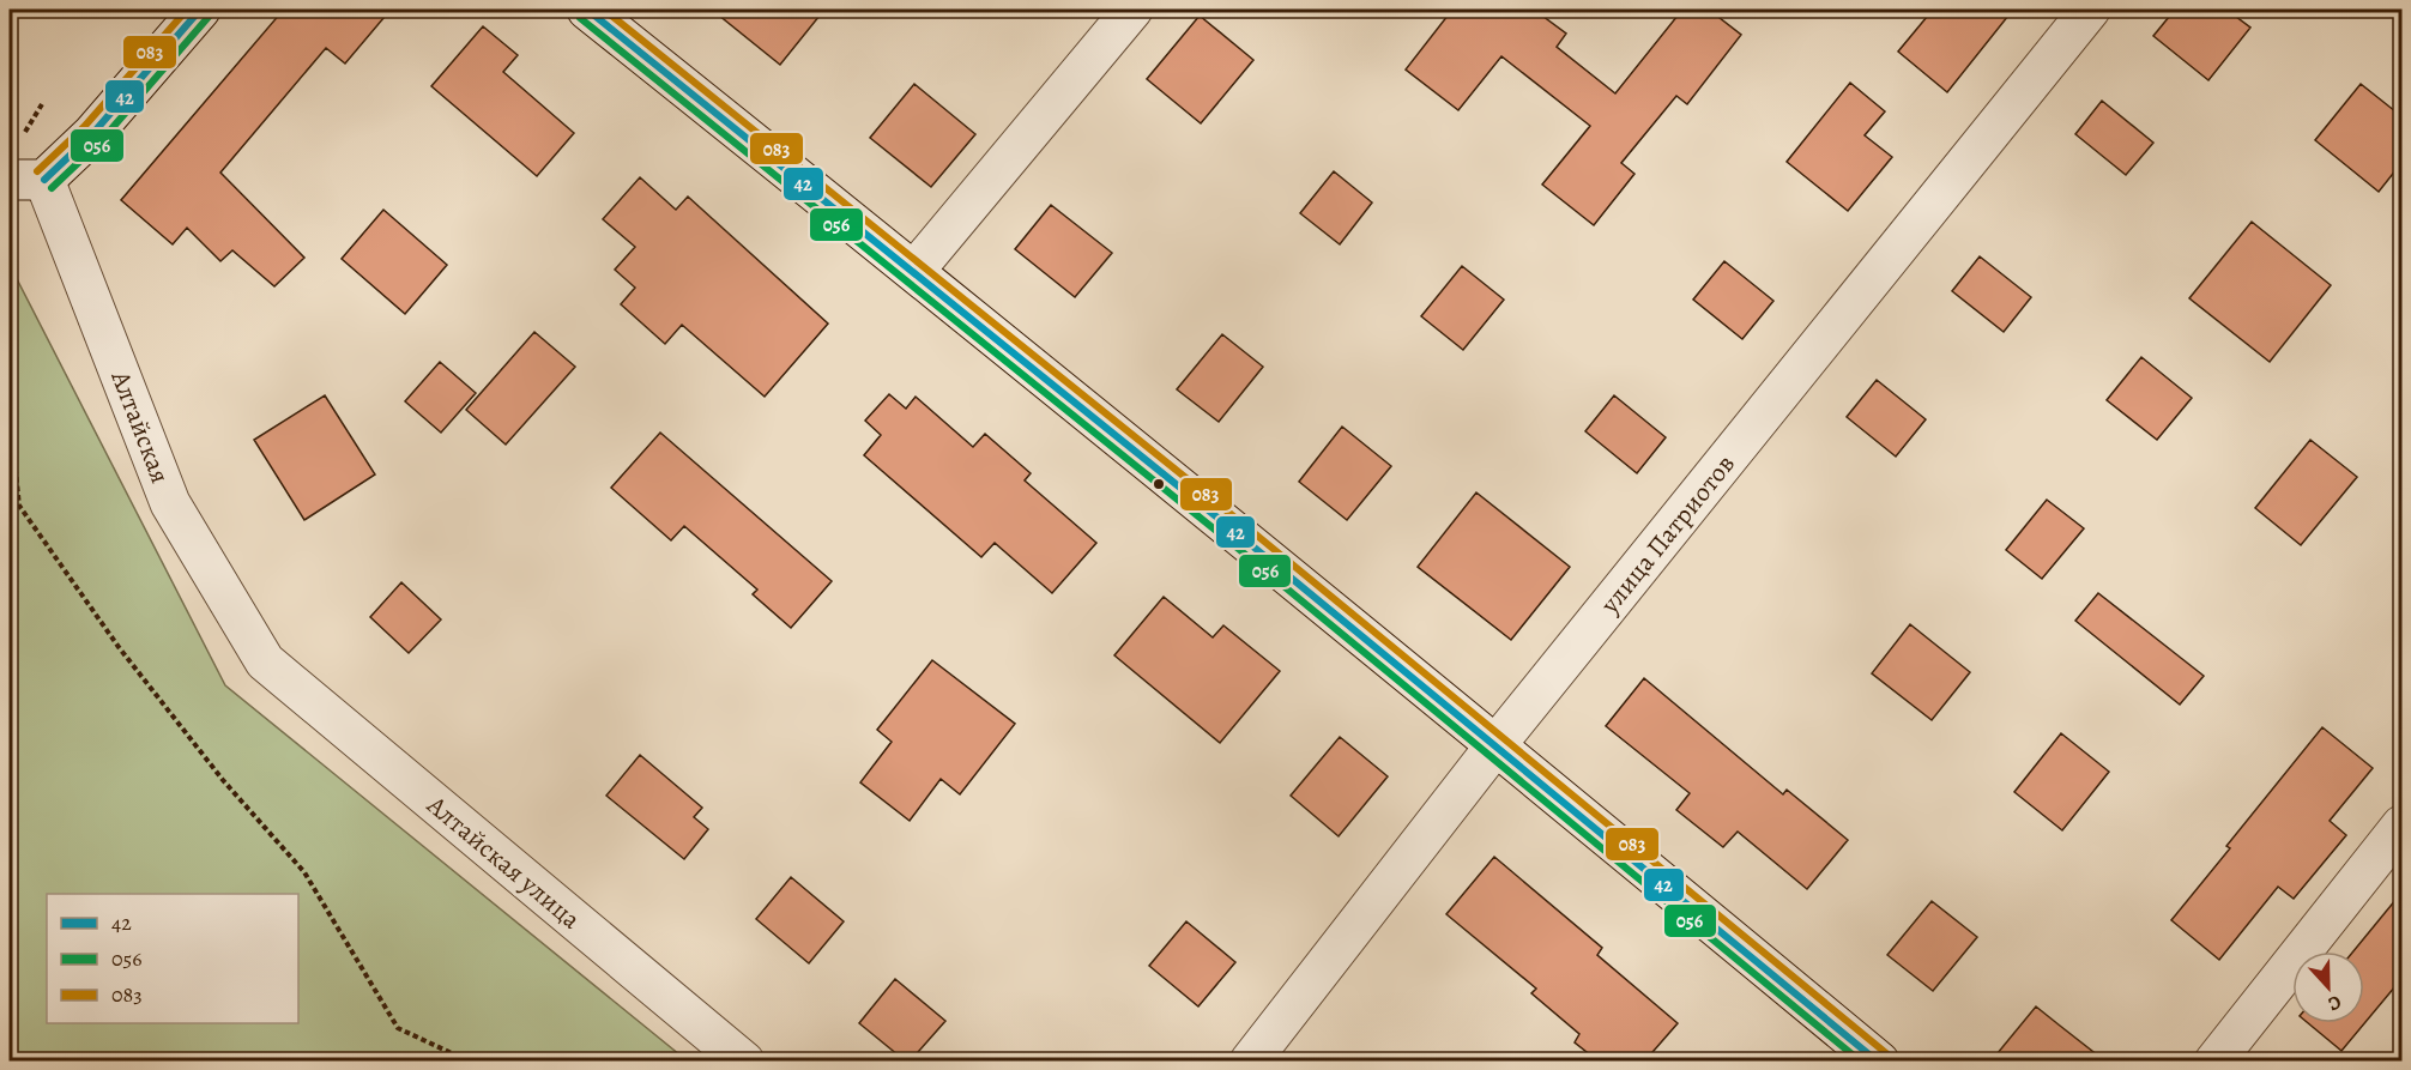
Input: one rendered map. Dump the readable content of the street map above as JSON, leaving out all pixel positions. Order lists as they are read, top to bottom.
{
  "streets": {
    "street": ["Алтайская", "улица Патриотов", "Алтайская улица"]
  },
  "crossings": [
    ["Алтайская", "Алтайская улица"]
  ],
  "lines": ["transit line 42", "transit line 083", "transit line 056"],
  "legend": ["42", "056", "083"],
  "north": "bottom"
}
